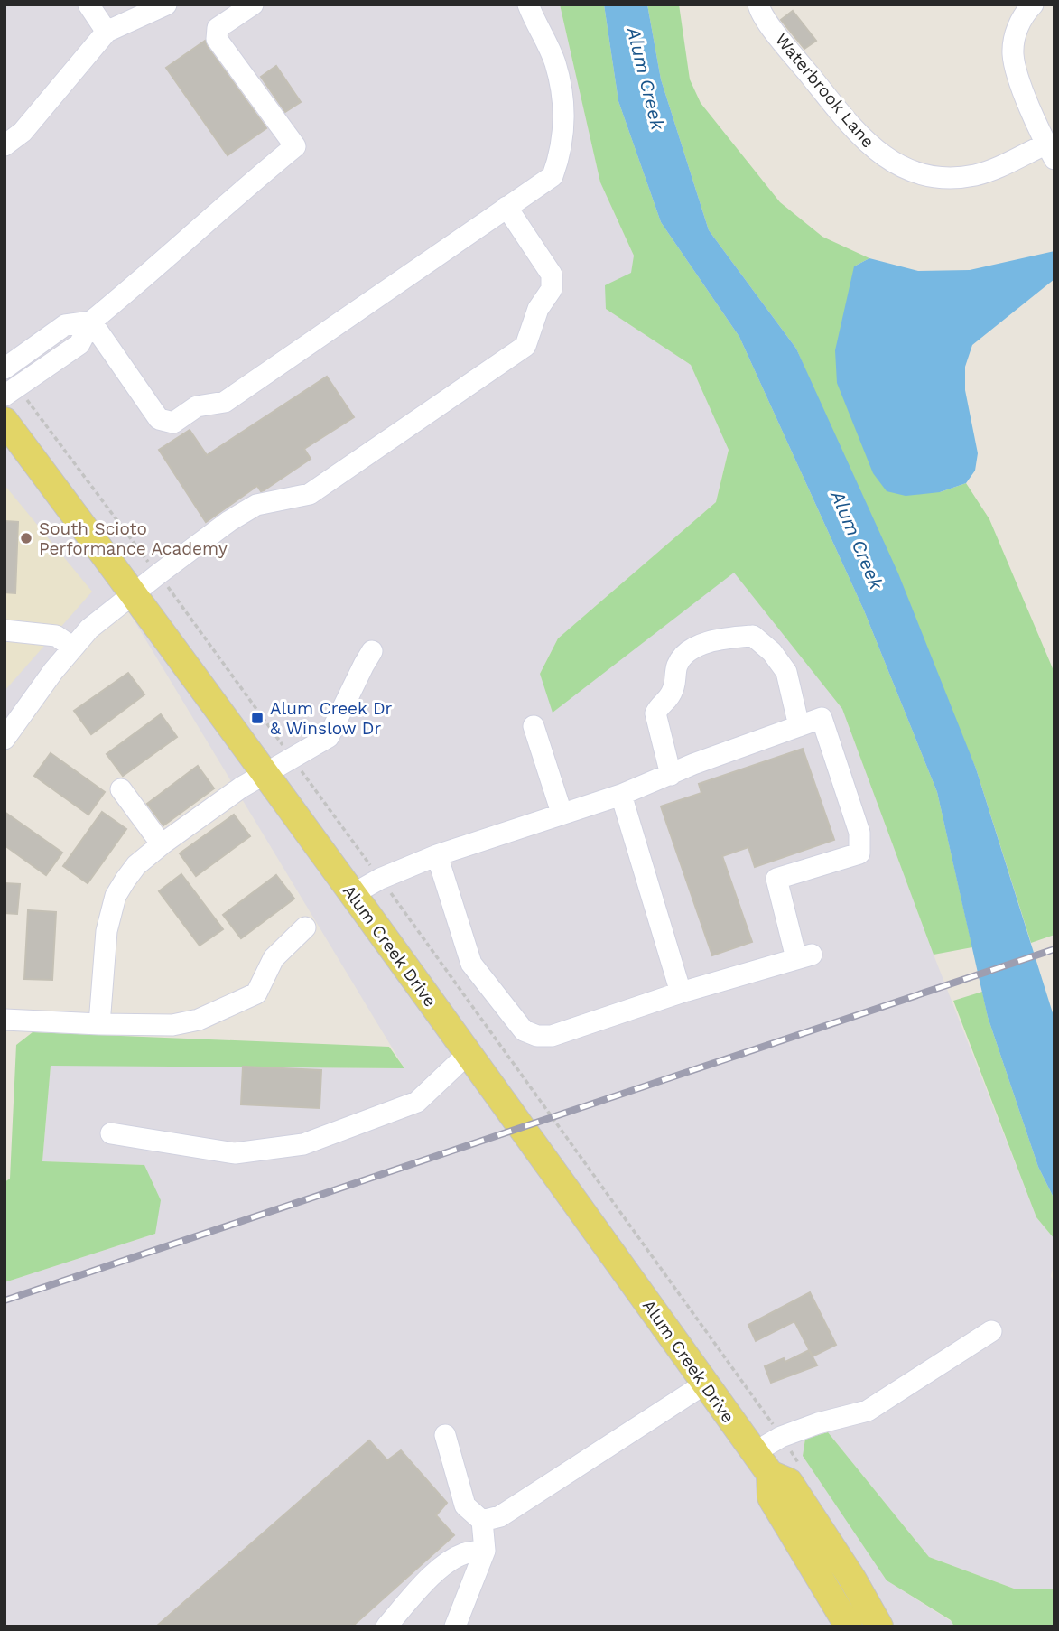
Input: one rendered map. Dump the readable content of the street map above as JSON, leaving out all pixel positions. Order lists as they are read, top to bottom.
{
  "streets": {
    "main road": ["Alum Creek Drive"],
    "street": ["Waterbrook Lane"]
  },
  "water": ["Alum Creek"],
  "places": {
    "other": ["South Scioto Performance Academy"],
    "transit": ["Alum Creek Dr & Winslow Dr"]
  }
}
